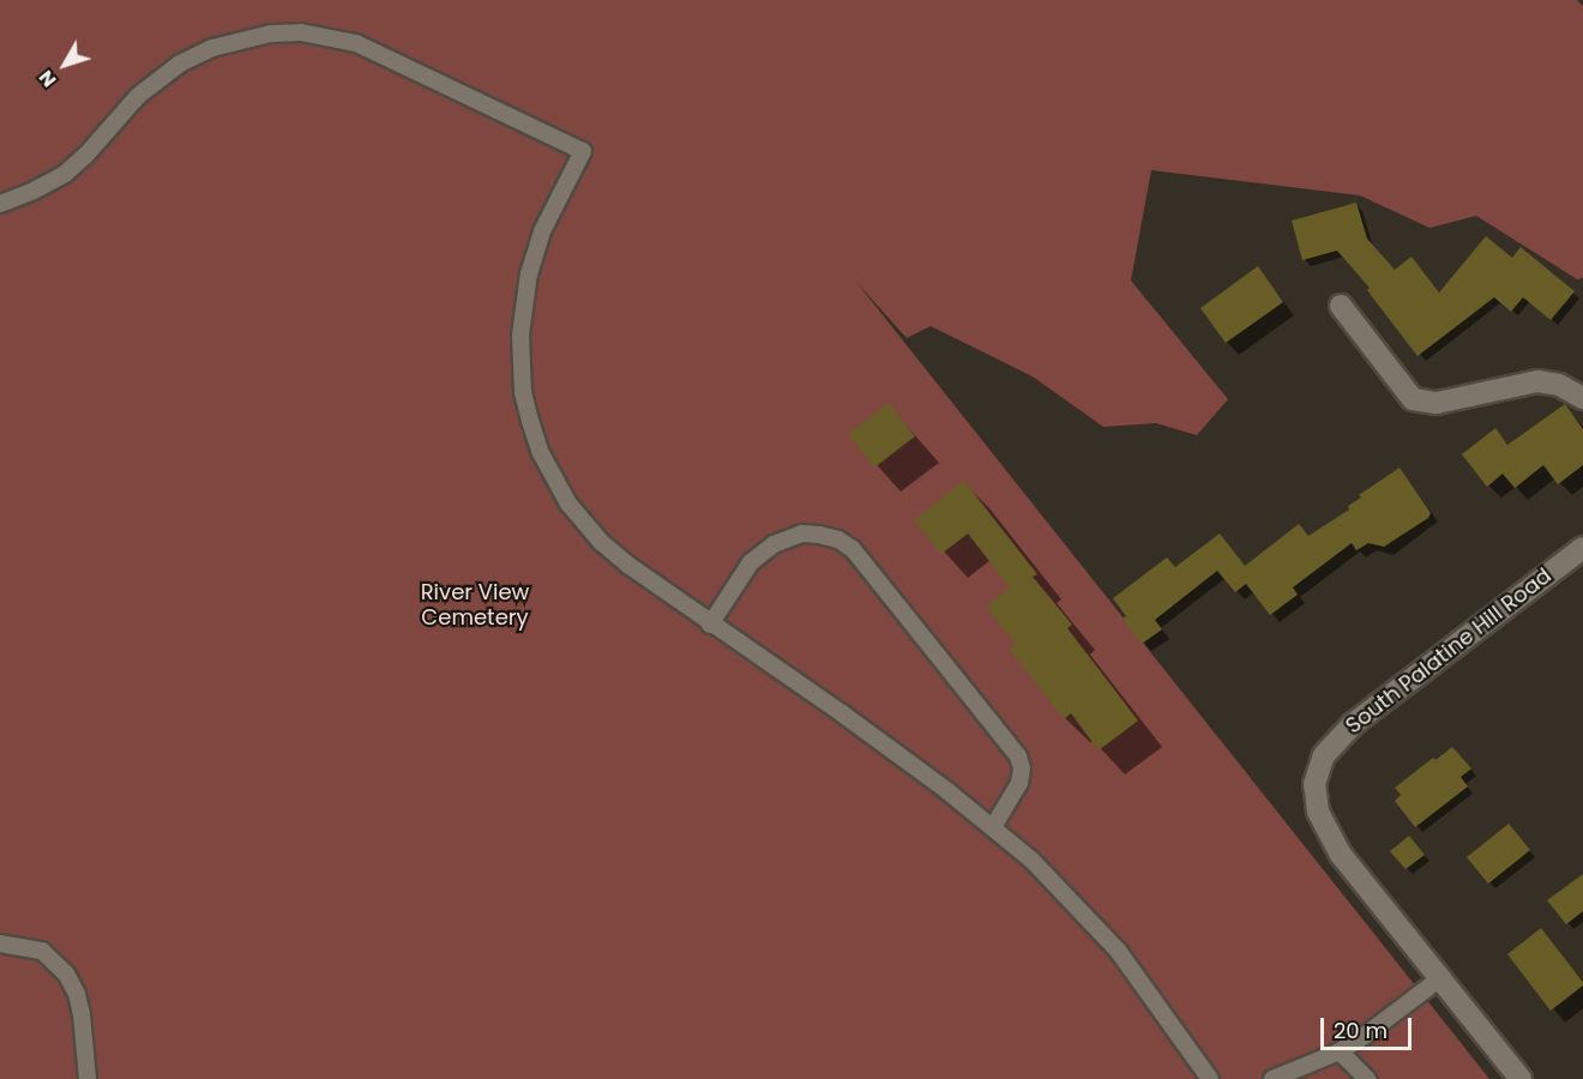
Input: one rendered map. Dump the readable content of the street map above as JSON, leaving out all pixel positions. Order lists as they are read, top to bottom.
{
  "streets": {
    "street": ["South Palatine Hill Road"]
  },
  "parks": ["River View Cemetery"],
  "scale_bar": "20 m",
  "north": "bottom left"
}
